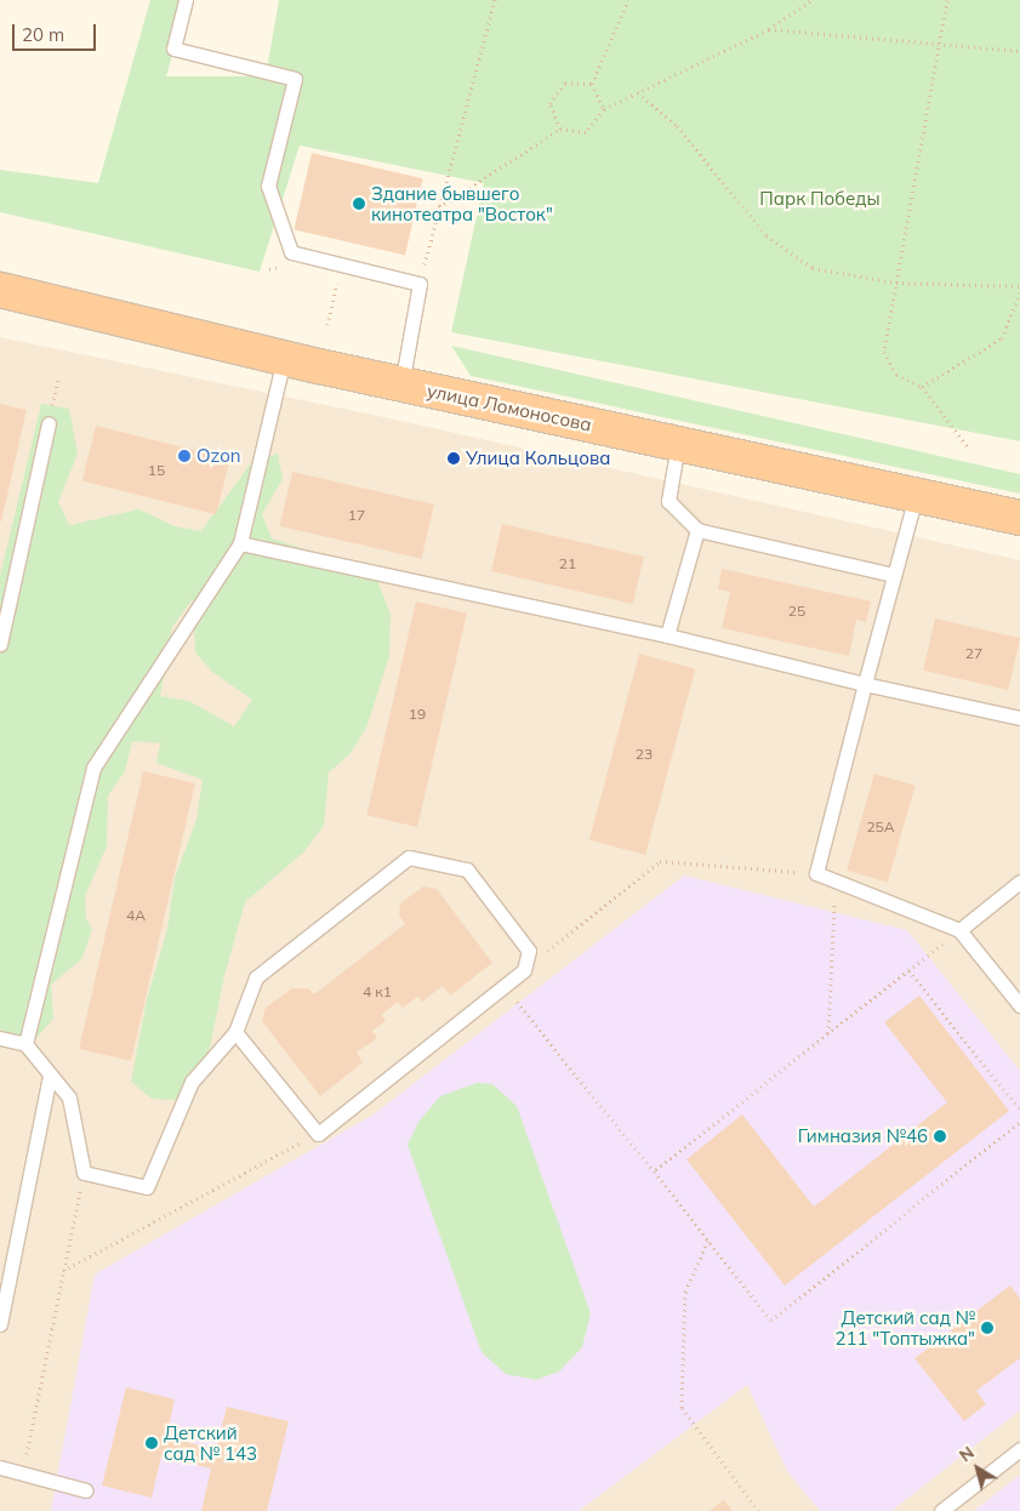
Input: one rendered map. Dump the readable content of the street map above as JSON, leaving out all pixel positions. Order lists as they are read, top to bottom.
{
  "streets": {
    "highway": ["улица Ломоносова"]
  },
  "parks": ["Парк Победы"],
  "places": [
    "Здание бывшего кинотеатра \"Восток\"",
    "Ozon",
    "Улица Кольцова",
    "Гимназия №46",
    "Детский сад № 211 \"Топтыжка\"",
    "Детский сад № 143"
  ],
  "house_numbers": [
    "15",
    "17",
    "21",
    "25",
    "27",
    "19",
    "23",
    "25А",
    "4А",
    "4 к1"
  ],
  "scale_bar": "20 m",
  "north": "top left"
}
